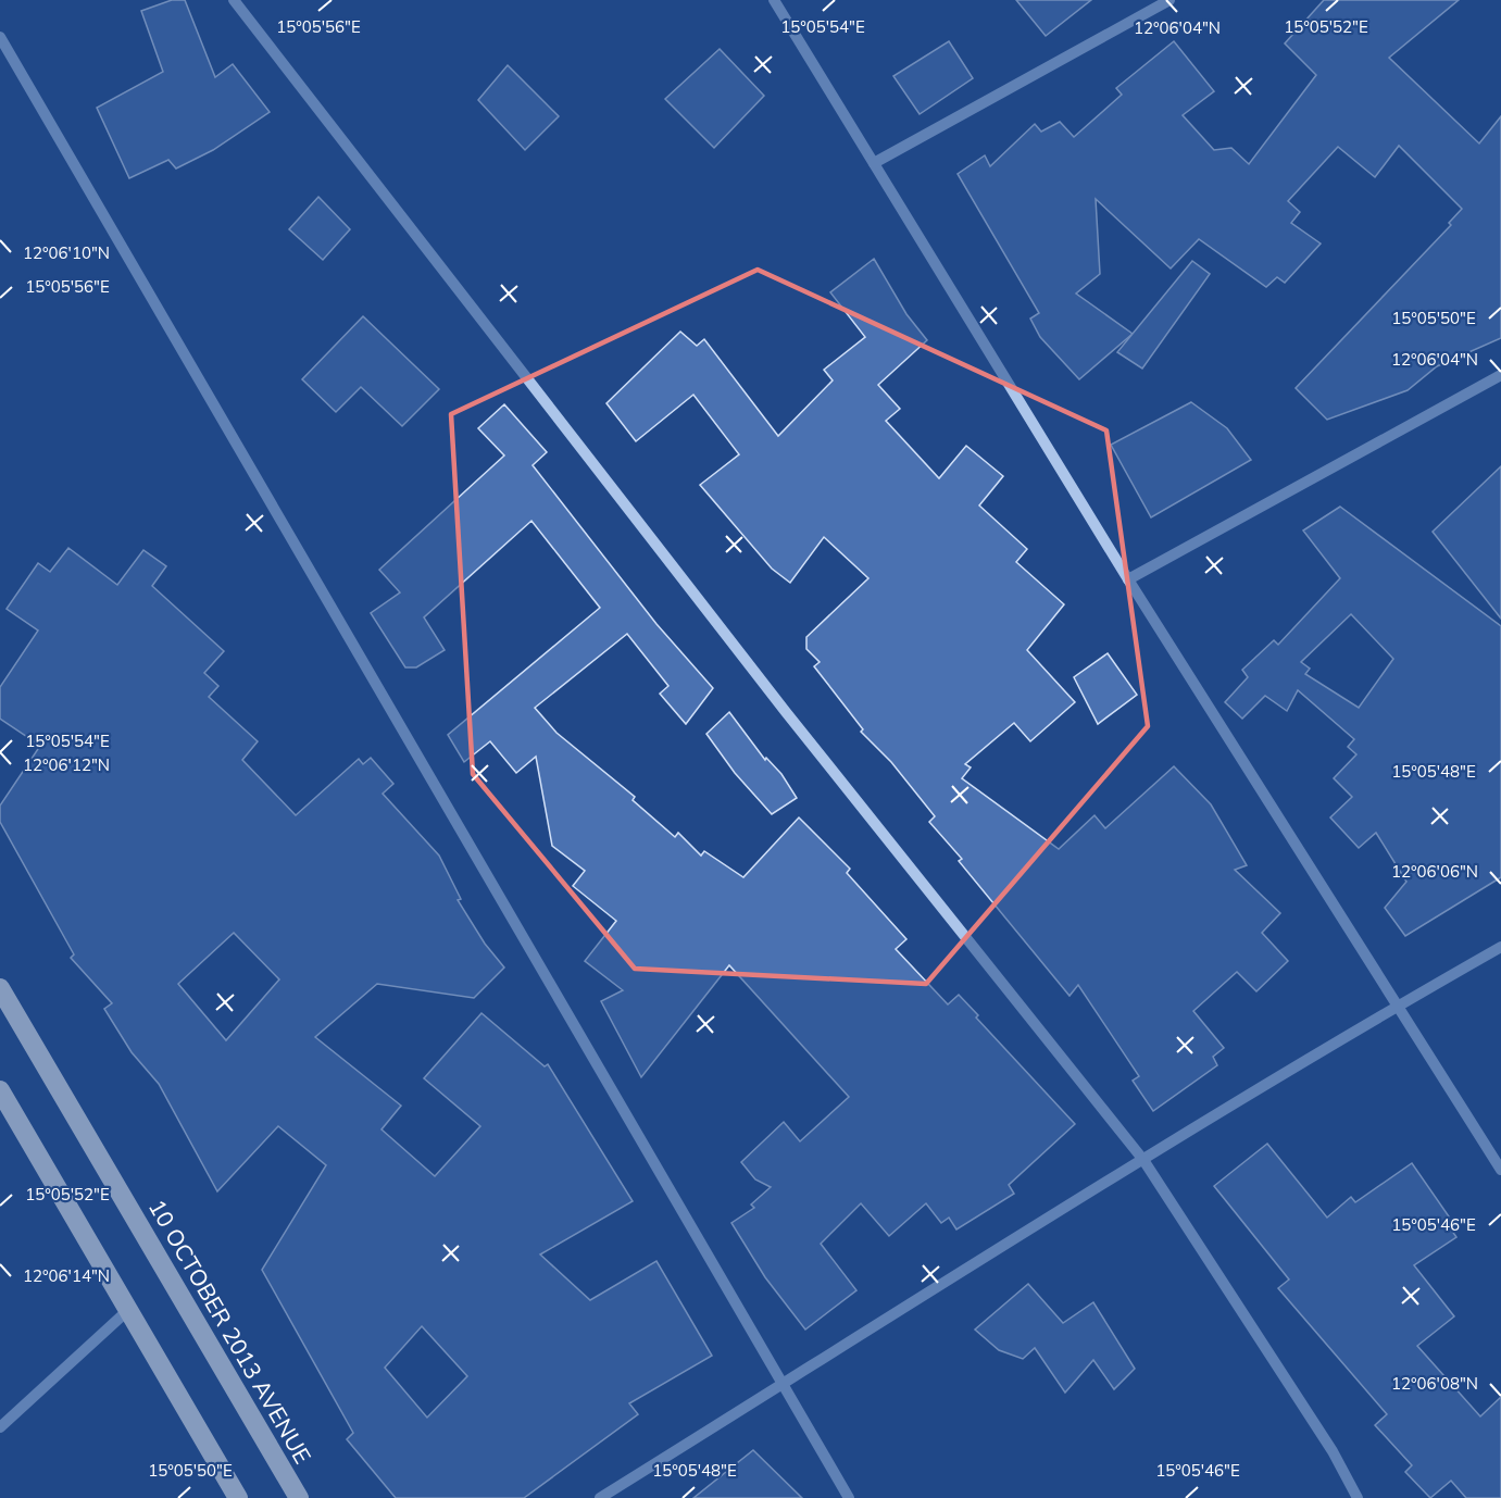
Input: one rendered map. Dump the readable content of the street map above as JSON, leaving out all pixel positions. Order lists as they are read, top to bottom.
{
  "streets": {
    "highway": ["10 OCTOBER 2013 AVENUE"]
  },
  "coordinates": [
    "15°05'54\"E",
    "15°05'52\"E",
    "15°05'56\"E",
    "12°06'04\"N",
    "12°06'10\"N",
    "15°05'50\"E",
    "12°06'12\"N",
    "15°05'48\"E",
    "12°06'06\"N",
    "15°05'46\"E",
    "12°06'14\"N",
    "12°06'08\"N"
  ]
}
